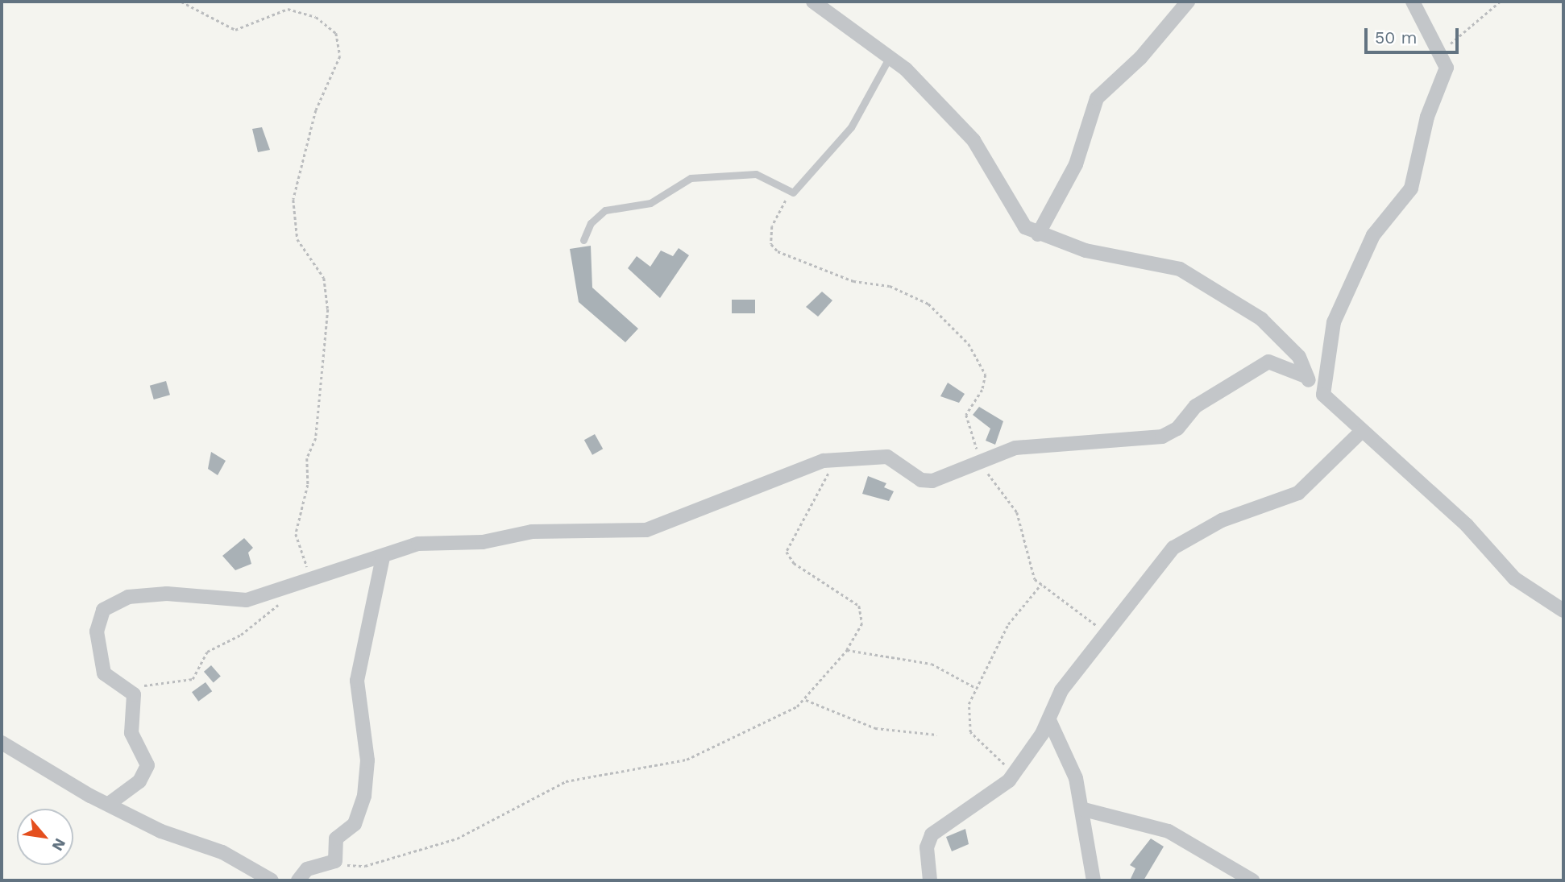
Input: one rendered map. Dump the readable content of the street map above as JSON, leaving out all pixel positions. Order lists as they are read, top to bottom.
{
  "scale_bar": "50 m",
  "north": "bottom right"
}
